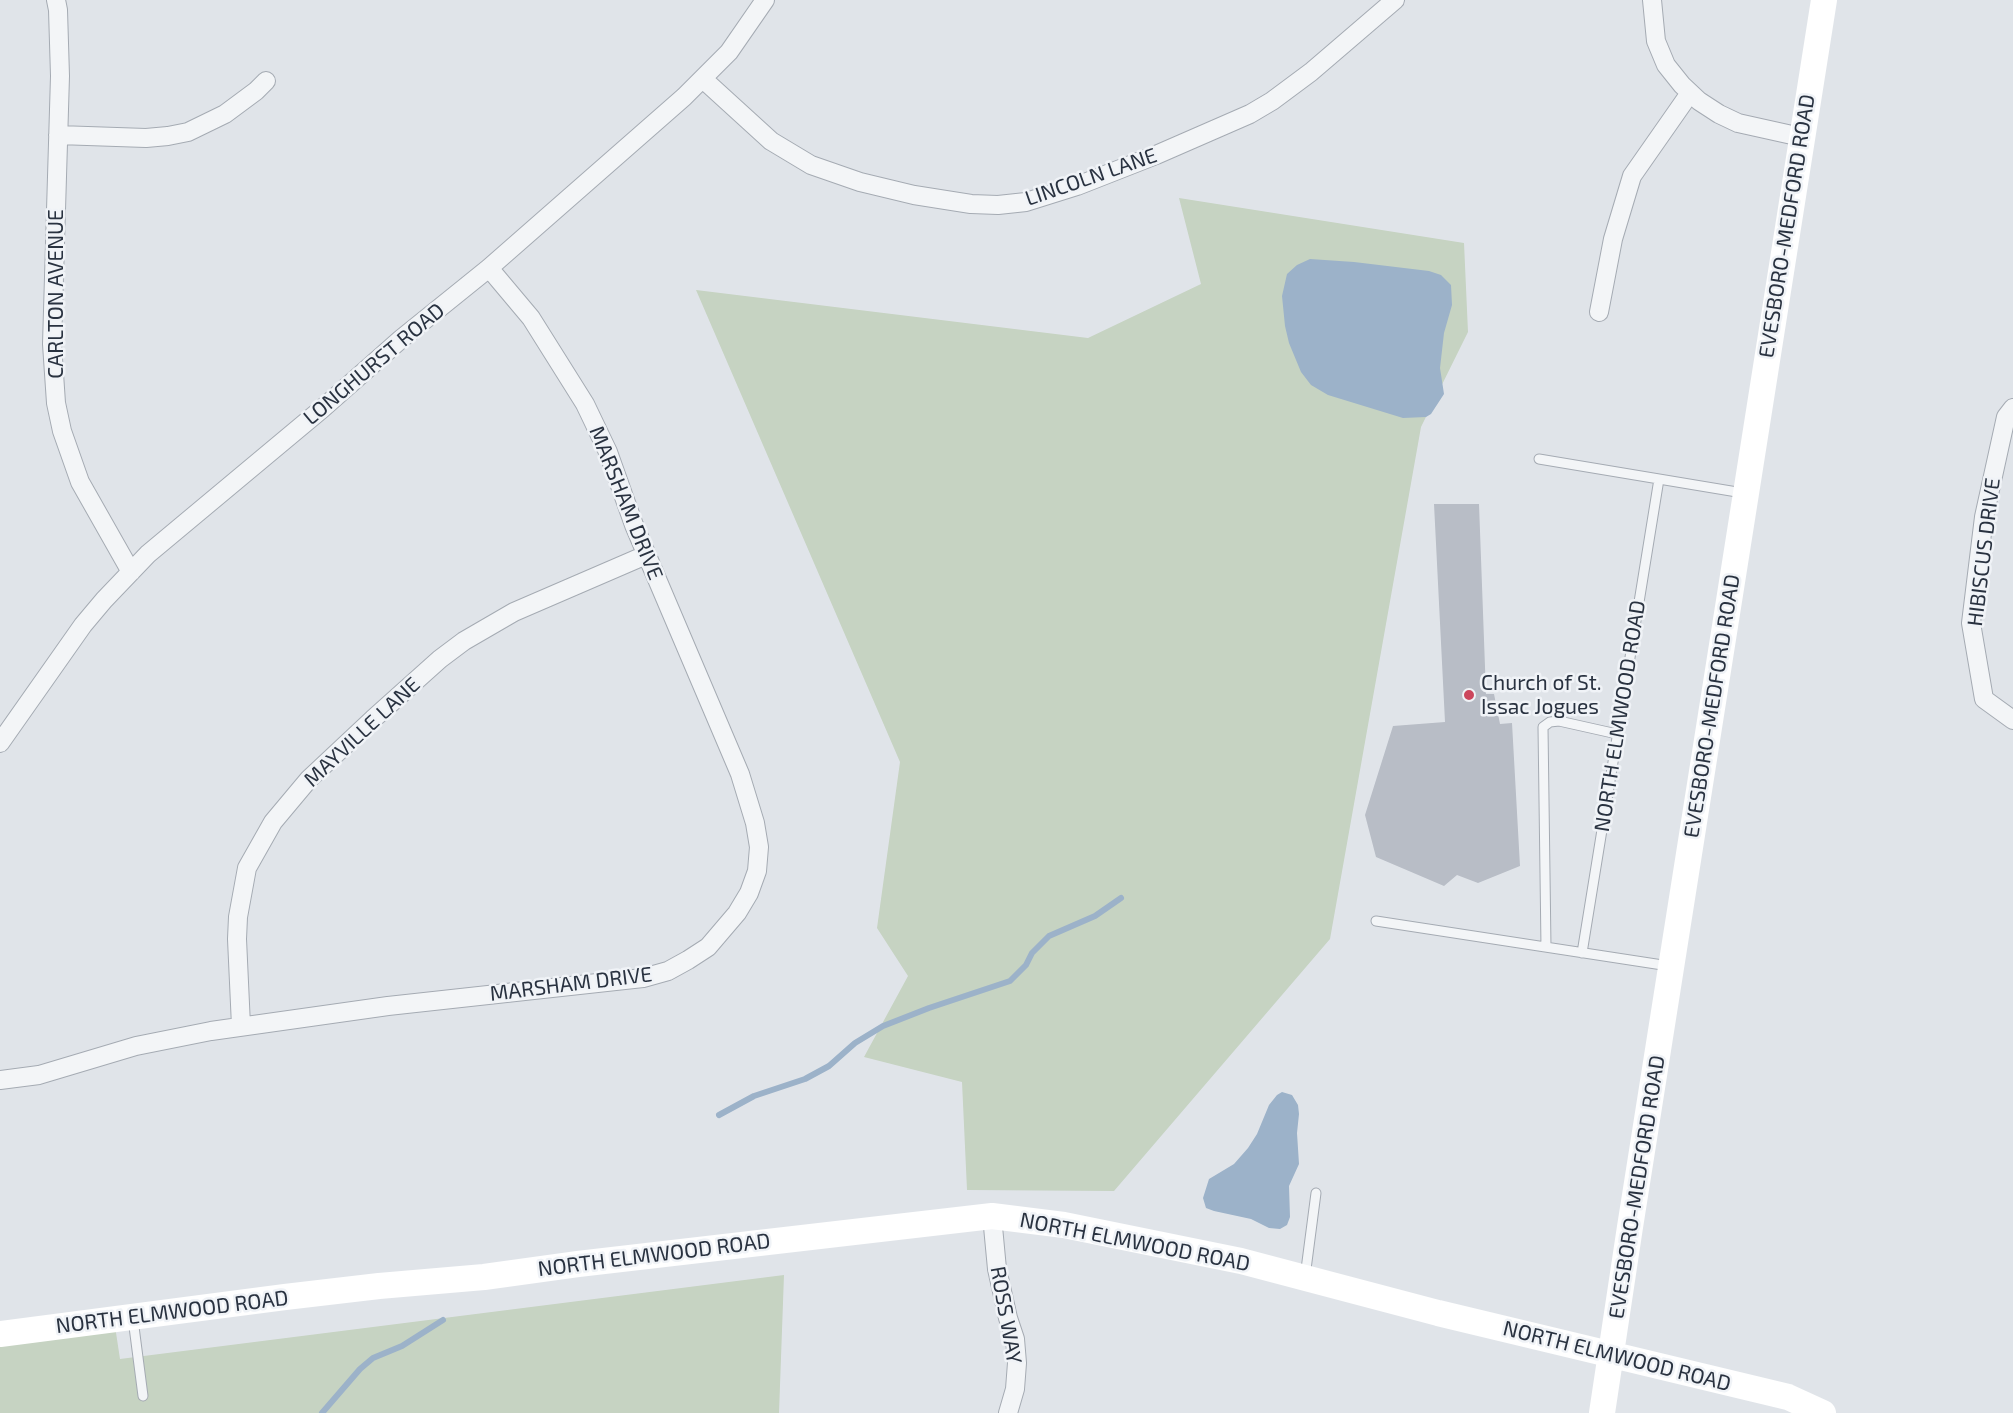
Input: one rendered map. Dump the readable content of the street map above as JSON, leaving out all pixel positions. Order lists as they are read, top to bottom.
{
  "streets": {
    "main road": ["EVESBORO-MEDFORD ROAD", "NORTH ELMWOOD ROAD"],
    "street": [
      "LINCOLN LANE",
      "CARLTON AVENUE",
      "LONGHURST ROAD",
      "MARSHAM DRIVE",
      "HIBISCUS DRIVE",
      "MAYVILLE LANE",
      "ROSS WAY"
    ]
  },
  "crossings": [
    ["LINCOLN LANE", "LONGHURST ROAD"],
    ["EVESBORO-MEDFORD ROAD", "NORTH ELMWOOD ROAD"],
    ["CARLTON AVENUE", "LONGHURST ROAD"],
    ["LONGHURST ROAD", "MARSHAM DRIVE"],
    ["MARSHAM DRIVE", "MAYVILLE LANE"],
    ["NORTH ELMWOOD ROAD", "ROSS WAY"]
  ],
  "places": ["Church of St. Issac Jogues"]
}
